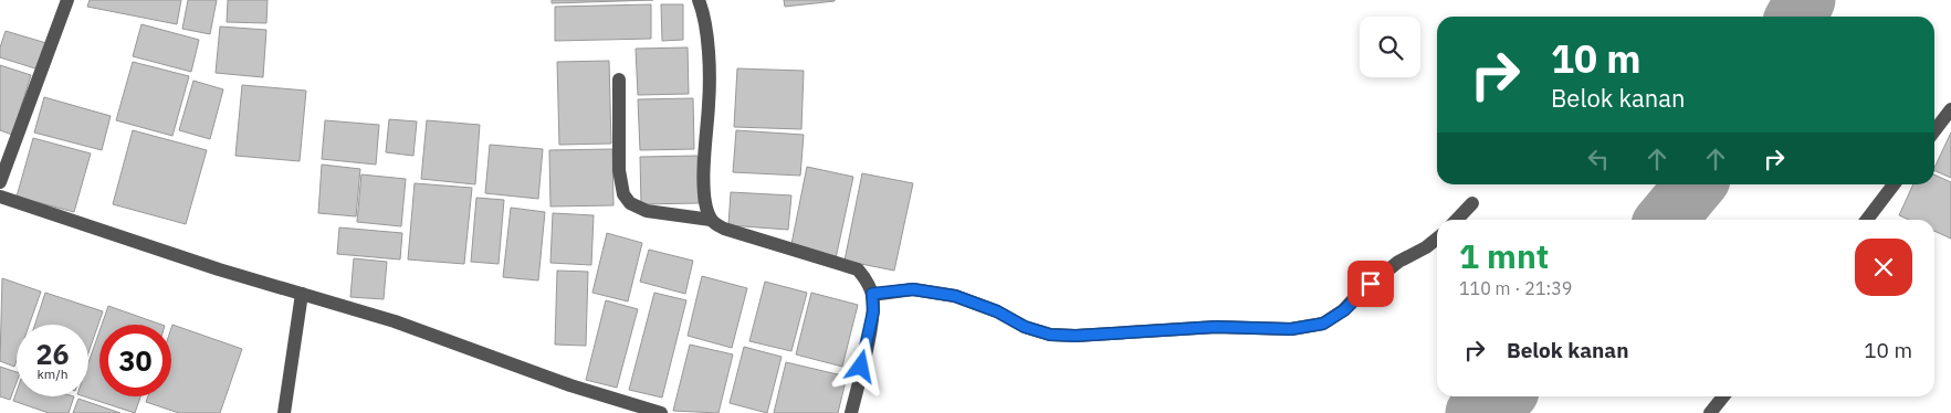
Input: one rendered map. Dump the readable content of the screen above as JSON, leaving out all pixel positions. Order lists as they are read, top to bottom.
{
  "page": {
    "turn": ["10 m", "Belok kanan"],
    "heading": ["1 mnt", "110 m · 21:39"],
    "list": [
      {
        "name": "Belok kanan",
        "value": "10 m"
      }
    ],
    "speed": "26 km/h",
    "limit": "30"
  }
}
